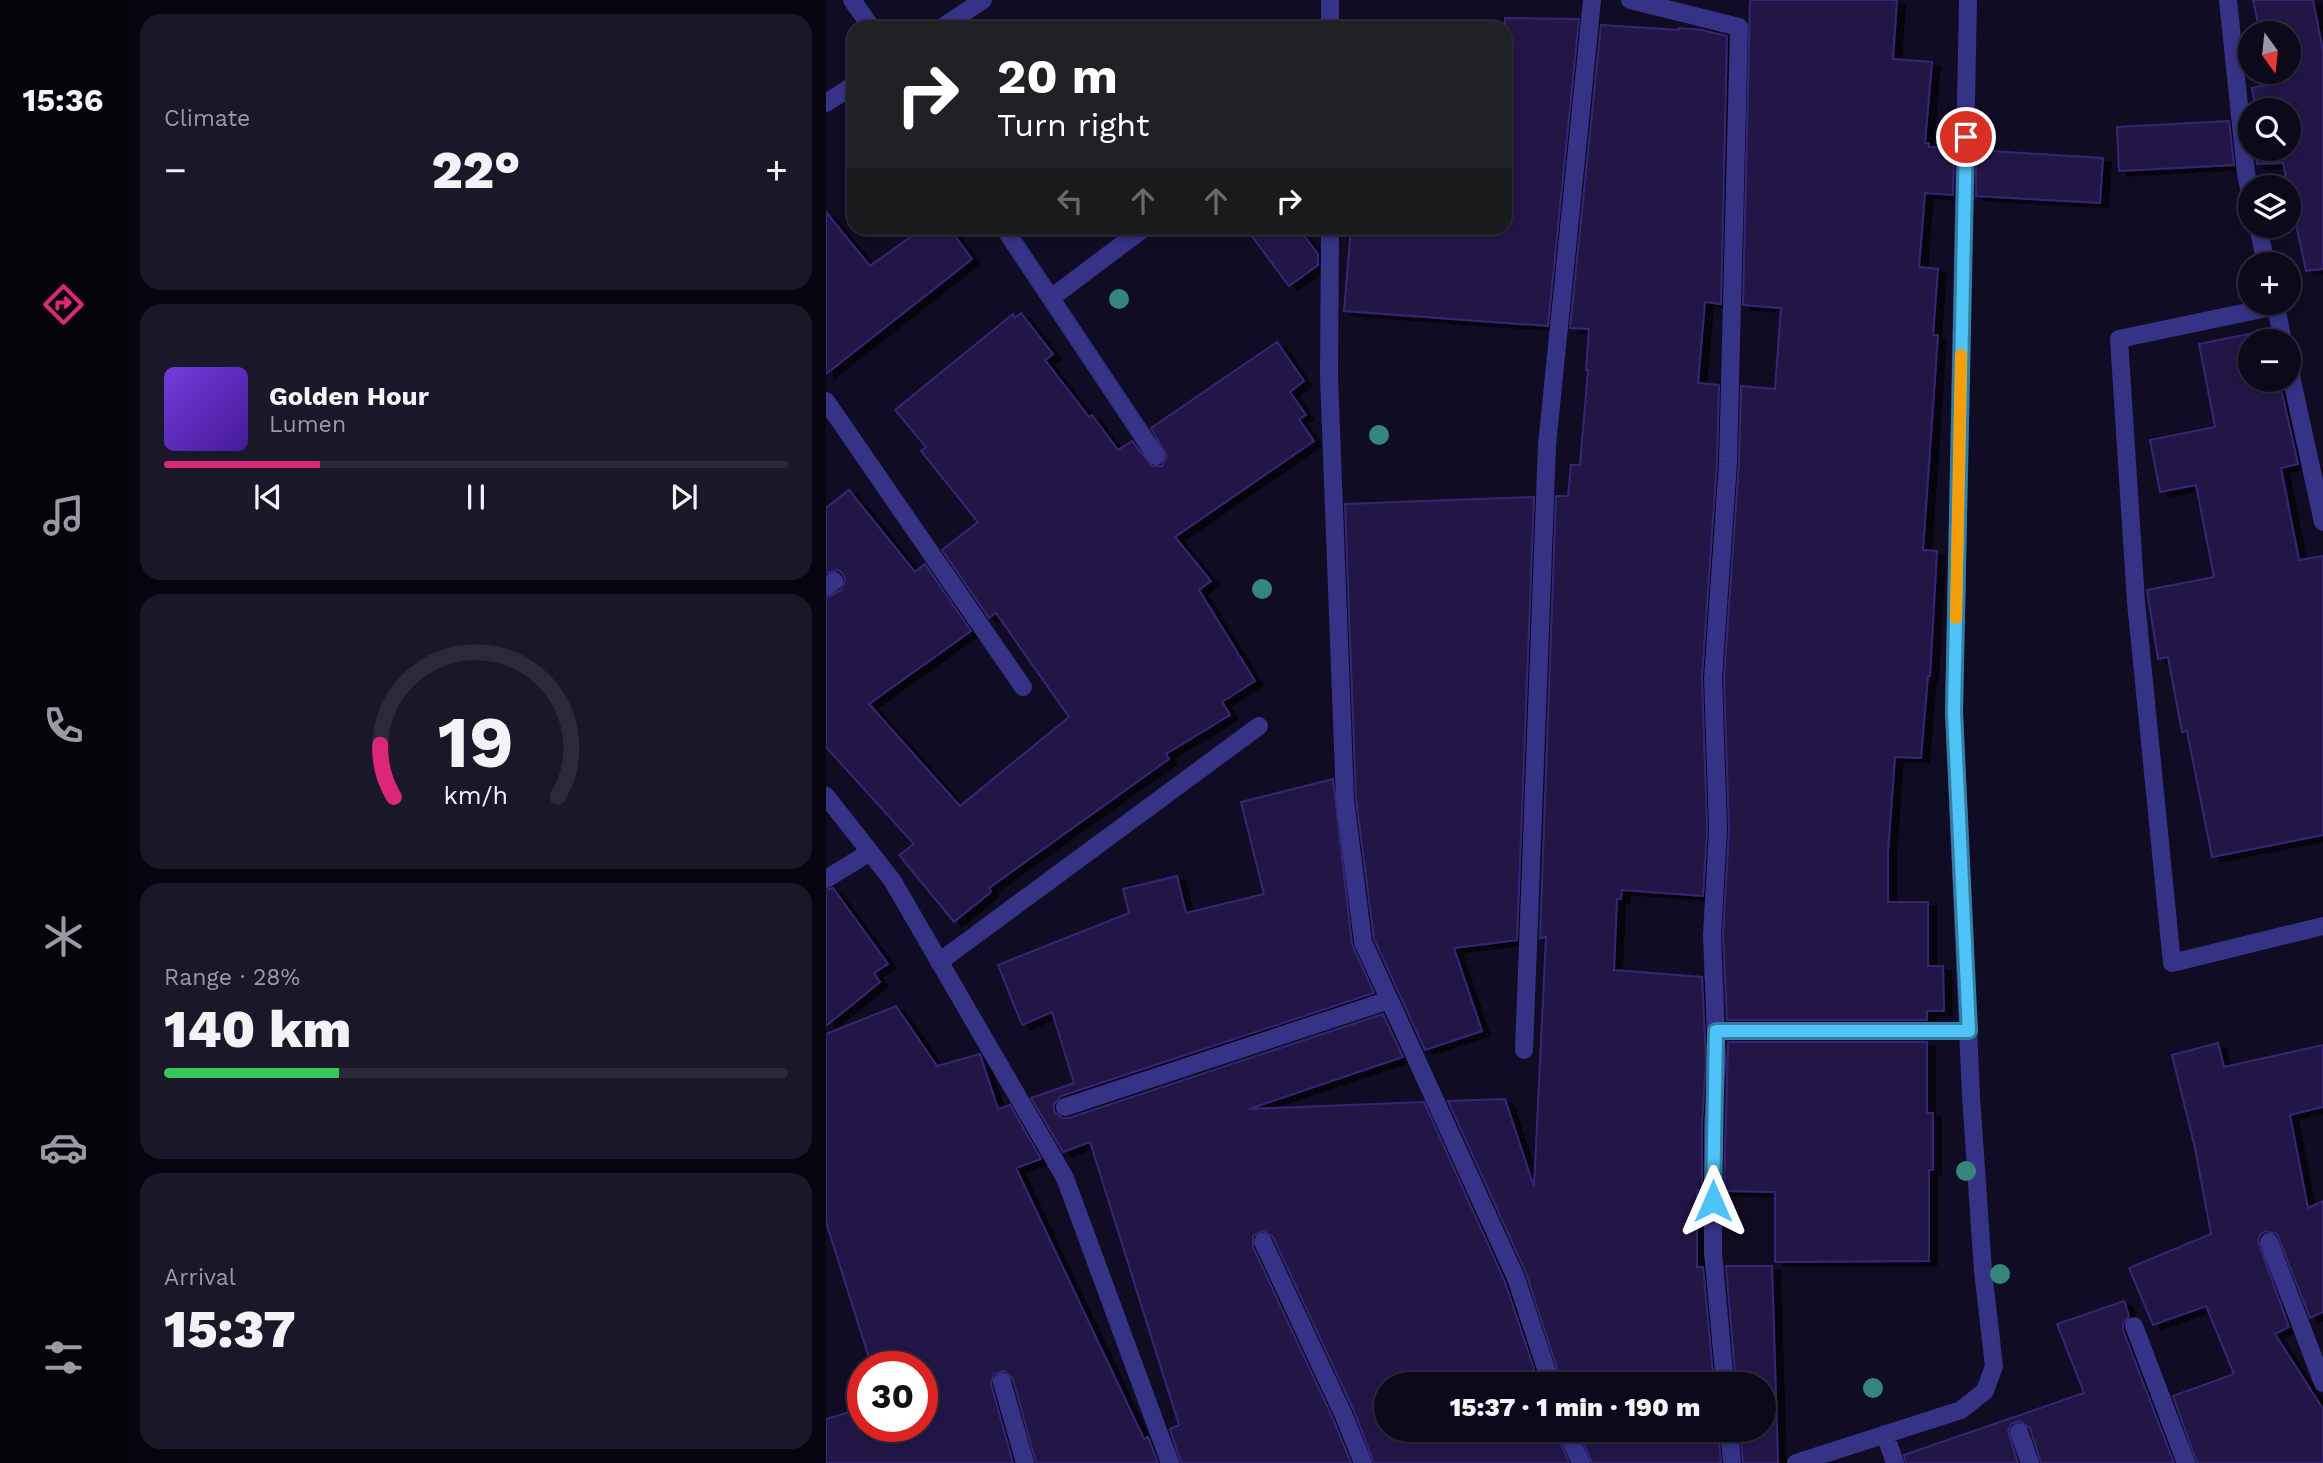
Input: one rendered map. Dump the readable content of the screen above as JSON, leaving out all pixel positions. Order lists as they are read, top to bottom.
{
  "north": "bottom",
  "page": {
    "tabs": "15:36",
    "tile": [
      "Climate",
      ["Range · 28%", "140 km"],
      ["Arrival", "15:37"]
    ],
    "map_buttons": ["+", "−"],
    "turn": ["20 m", "Turn right"],
    "heat": ["−", "22°", "+"],
    "song": ["Golden Hour", "Lumen"],
    "limit": "30",
    "trip": "15:37 · 1 min · 190 m",
    "gauge": ["19", "km/h"]
  }
}
